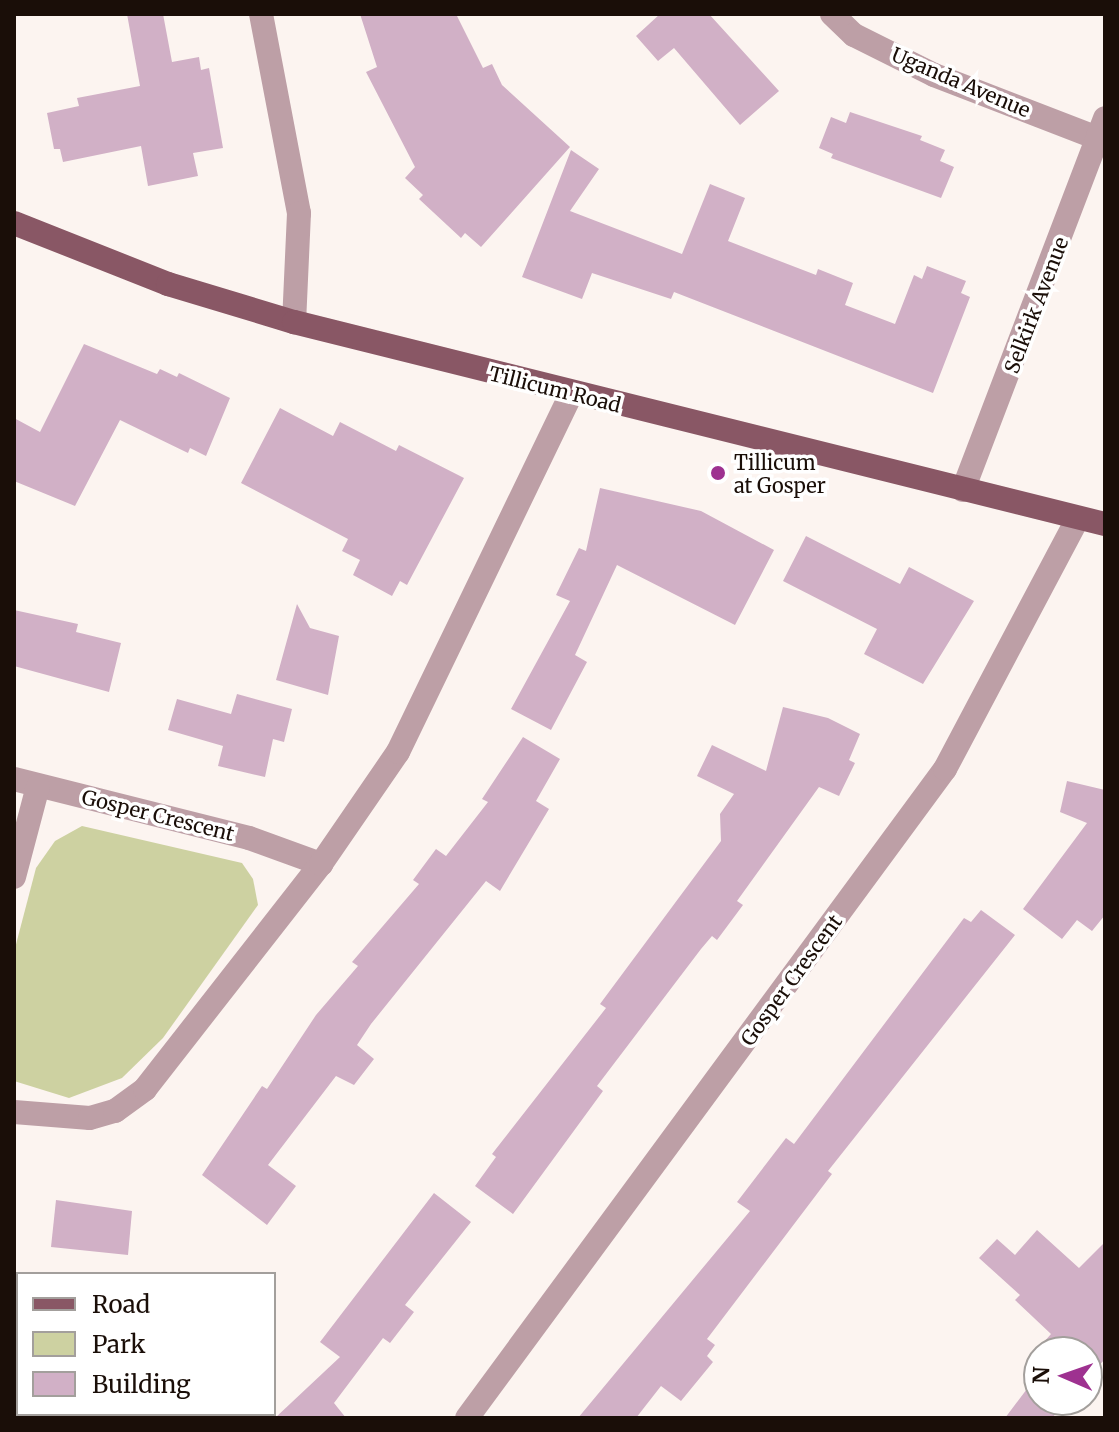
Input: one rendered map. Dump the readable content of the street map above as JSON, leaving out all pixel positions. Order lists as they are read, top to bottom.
{
  "streets": {
    "main road": ["Tillicum Road"],
    "street": ["Uganda Avenue", "Selkirk Avenue", "Gosper Crescent"]
  },
  "crossings": [
    ["Uganda Avenue", "Selkirk Avenue"],
    ["Selkirk Avenue", "Tillicum Road"],
    ["Tillicum Road", "Gosper Crescent"]
  ],
  "places": ["Tillicum at Gosper"],
  "legend": ["Road", "Park", "Building"],
  "north": "left"
}
